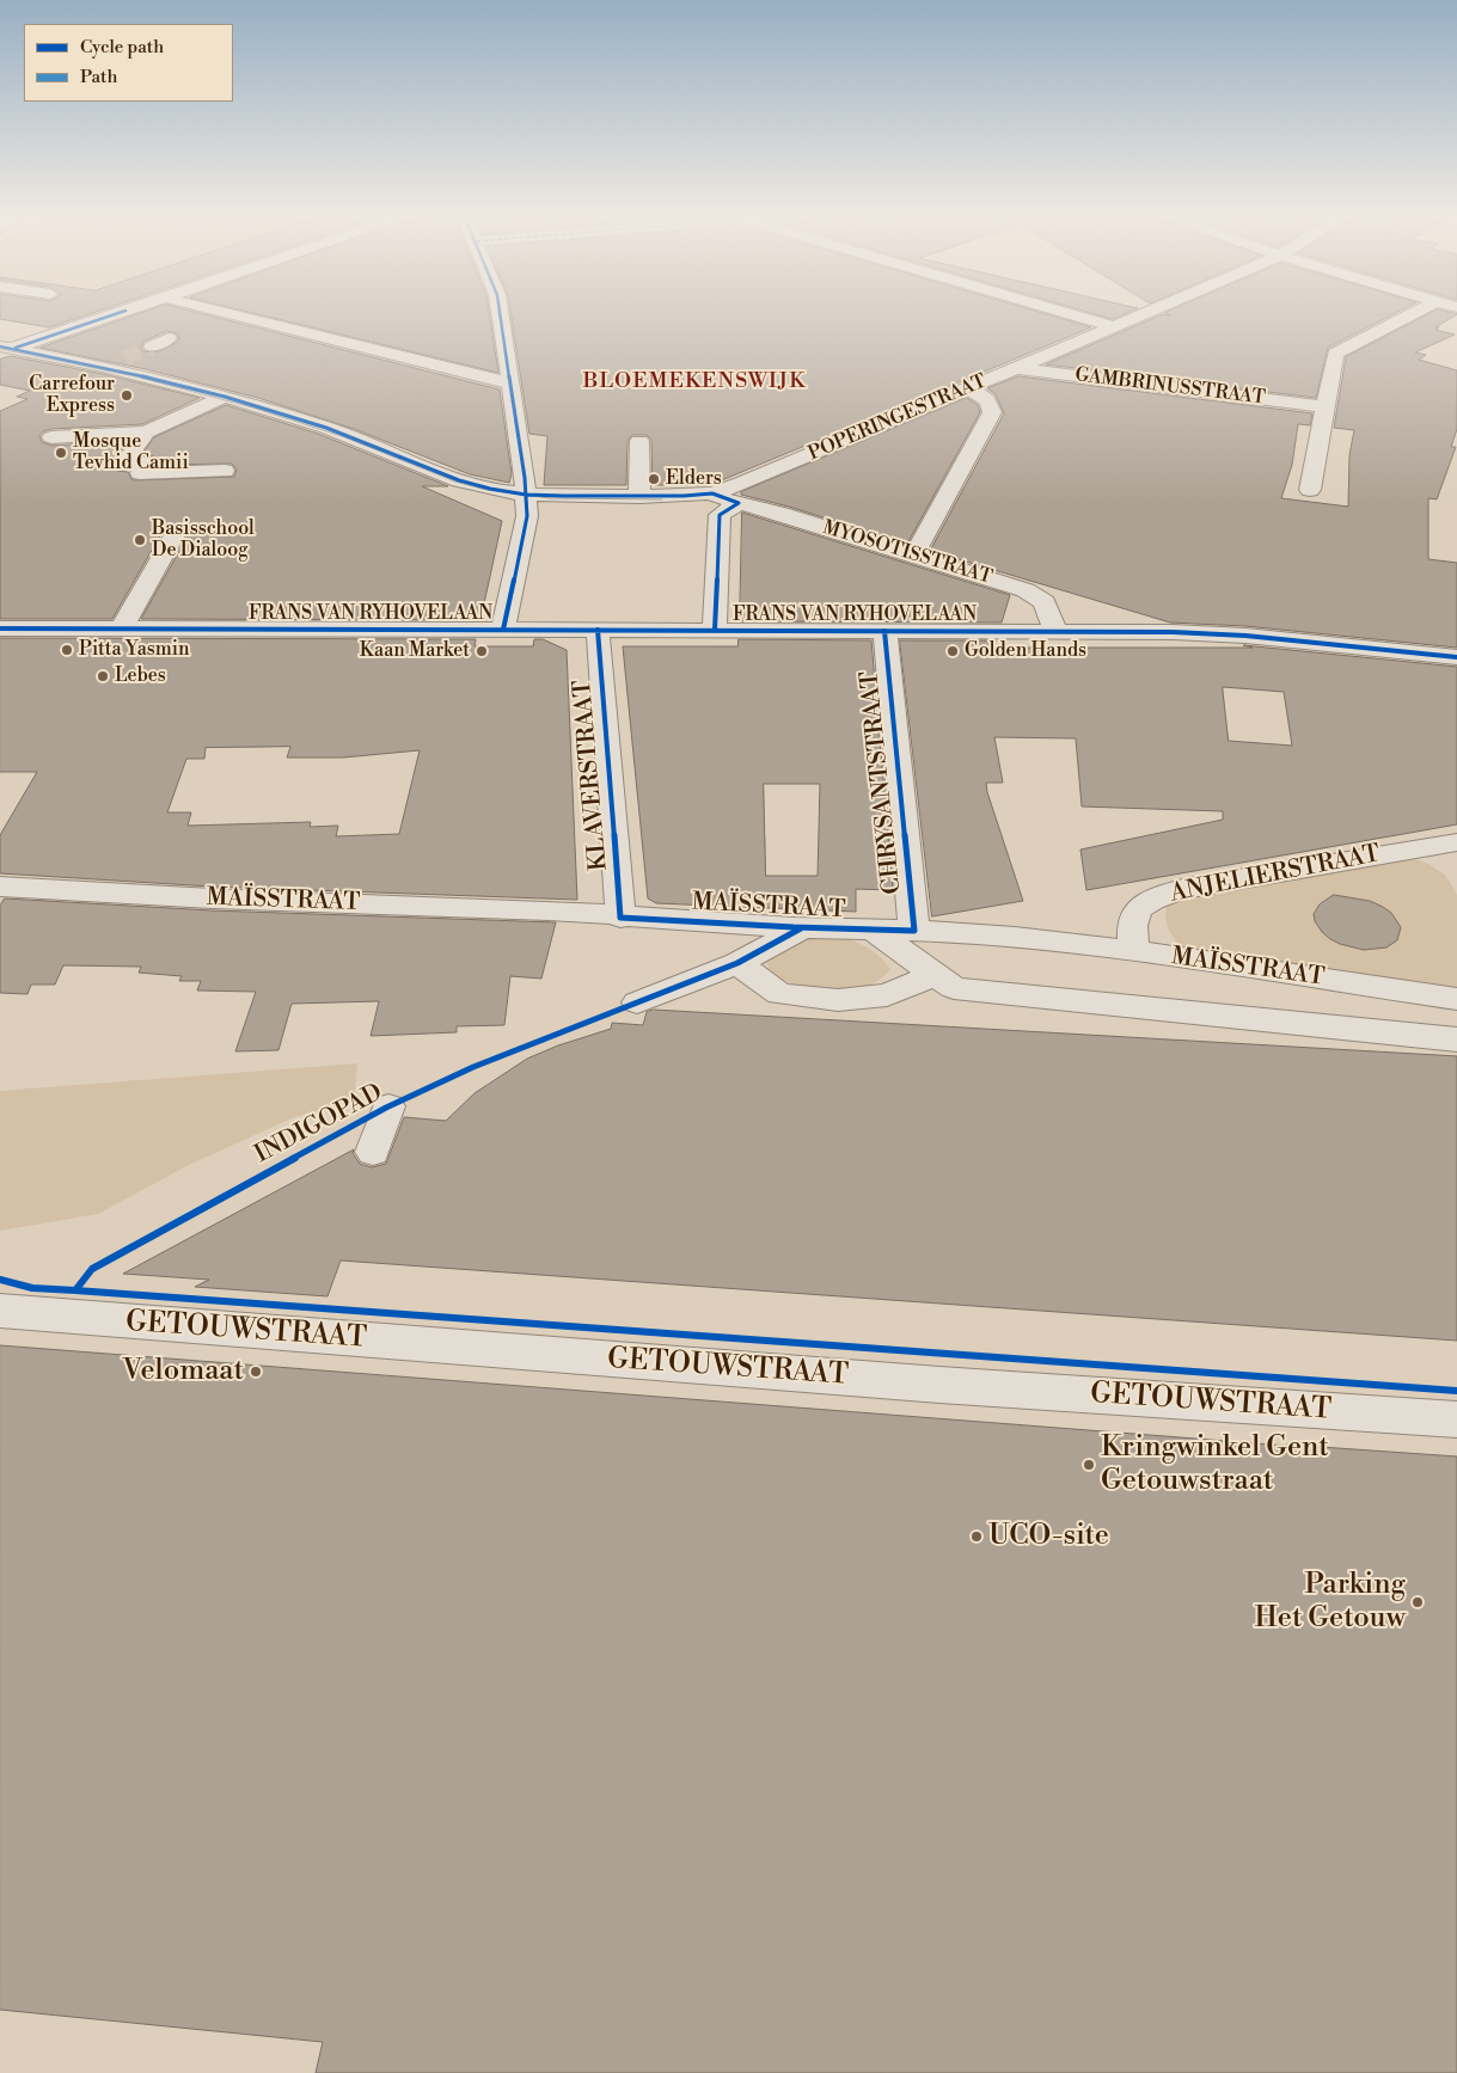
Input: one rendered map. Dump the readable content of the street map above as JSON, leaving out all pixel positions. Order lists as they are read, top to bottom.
{
  "streets": {
    "street": [
      "GAMBRINUSSTRAAT",
      "POPERINGESTRAAT",
      "MYOSOTISSTRAAT",
      "FRANS VAN RYHOVELAAN",
      "KLAVERSTRAAT",
      "CHRYSANTSTRAAT",
      "ANJELIERSTRAAT",
      "MAÏSSTRAAT",
      "GETOUWSTRAAT"
    ],
    "cycle path": ["INDIGOPAD"]
  },
  "crossings": [
    ["GAMBRINUSSTRAAT", "POPERINGESTRAAT"],
    ["POPERINGESTRAAT", "MYOSOTISSTRAAT"],
    ["MYOSOTISSTRAAT", "FRANS VAN RYHOVELAAN"],
    ["FRANS VAN RYHOVELAAN", "KLAVERSTRAAT"],
    ["FRANS VAN RYHOVELAAN", "CHRYSANTSTRAAT"],
    ["KLAVERSTRAAT", "MAÏSSTRAAT"],
    ["CHRYSANTSTRAAT", "MAÏSSTRAAT"],
    ["ANJELIERSTRAAT", "MAÏSSTRAAT"]
  ],
  "districts": ["BLOEMEKENSWIJK"],
  "places": [
    "Carrefour Express",
    "Mosque Tevhid Camii",
    "Elders",
    "Basisschool De Dialoog",
    "Pitta Yasmin",
    "Kaan Market",
    "Golden Hands",
    "Lebes",
    "Velomaat",
    "Kringwinkel Gent Getouwstraat",
    "UCO-site",
    "Parking Het Getouw"
  ],
  "legend": ["Cycle path", "Path"]
}
